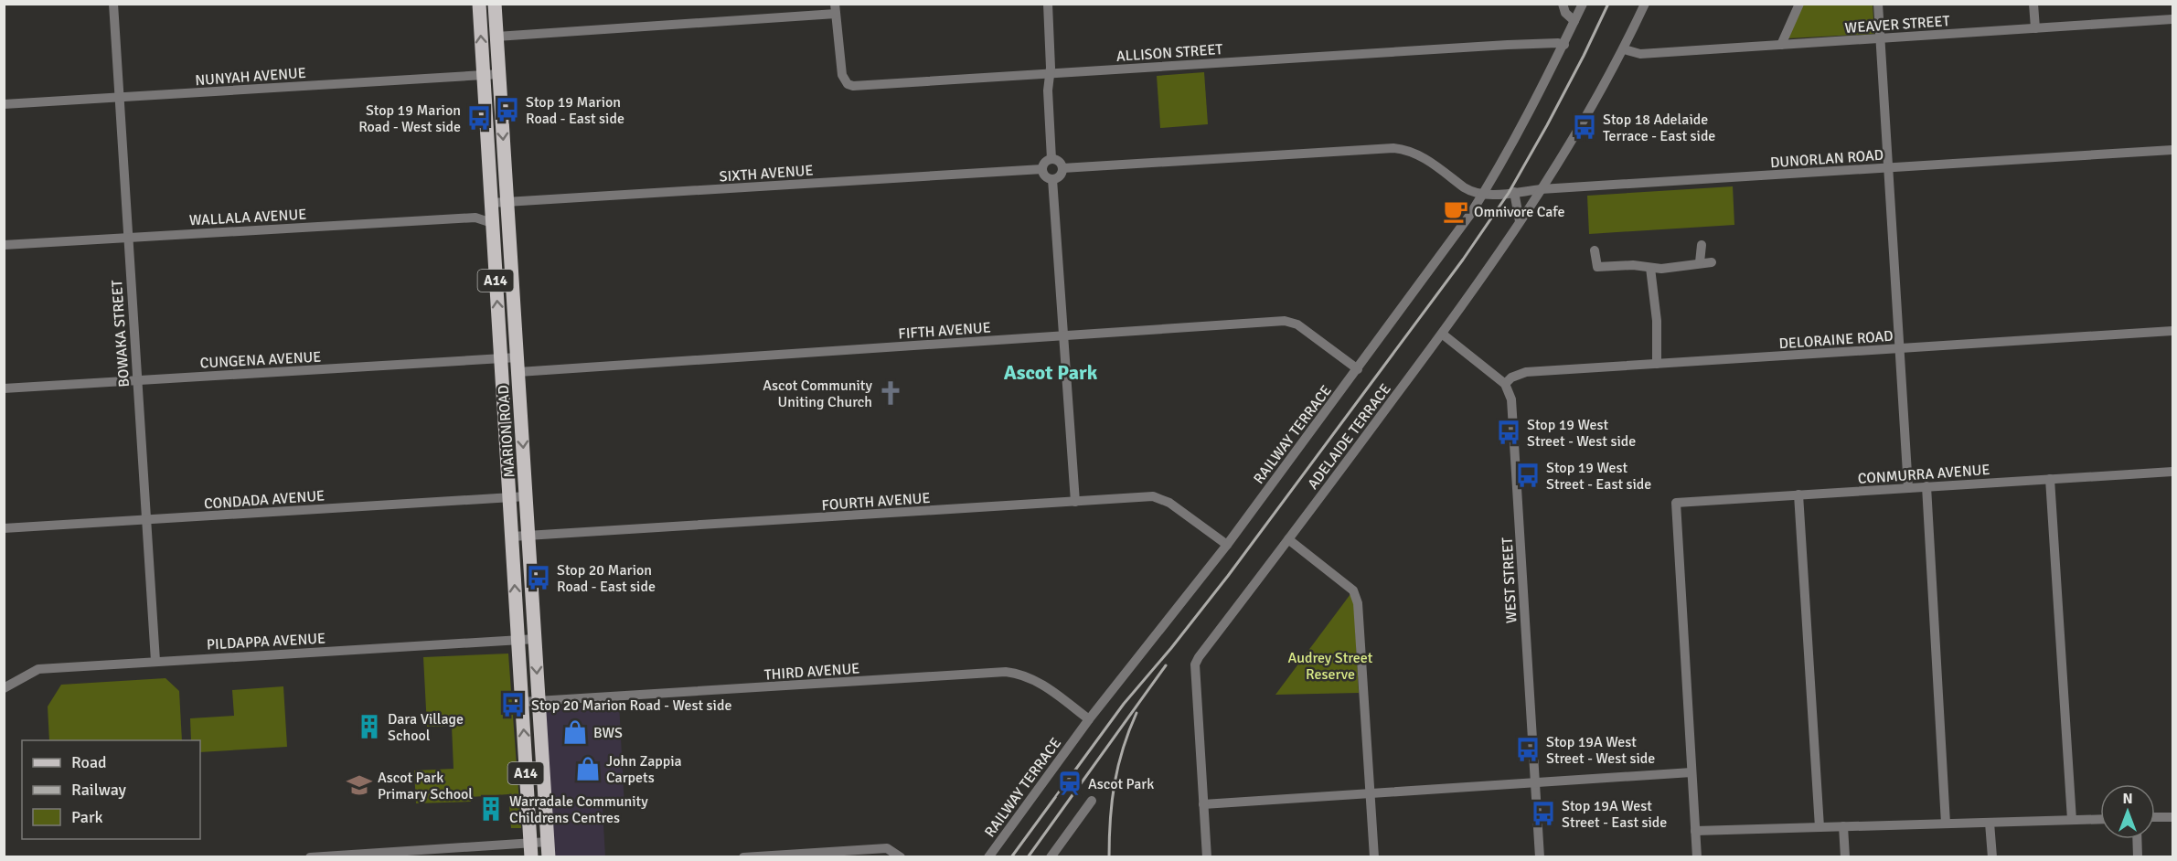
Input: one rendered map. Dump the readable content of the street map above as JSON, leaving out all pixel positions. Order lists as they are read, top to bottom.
{
  "streets": {
    "main road": ["A14", "MARION ROAD"],
    "street": [
      "WEAVER STREET",
      "ALLISON STREET",
      "NUNYAH AVENUE",
      "DUNORLAN ROAD",
      "SIXTH AVENUE",
      "WALLALA AVENUE",
      "FIFTH AVENUE",
      "BOWAKA STREET",
      "DELORAINE ROAD",
      "CUNGENA AVENUE",
      "RAILWAY TERRACE",
      "ADELAIDE TERRACE",
      "CONMURRA AVENUE",
      "CONDADA AVENUE",
      "FOURTH AVENUE",
      "WEST STREET",
      "PILDAPPA AVENUE",
      "THIRD AVENUE"
    ]
  },
  "crossings": [
    ["WEAVER STREET", "ADELAIDE TERRACE"],
    ["ALLISON STREET", "RAILWAY TERRACE"],
    ["NUNYAH AVENUE", "BOWAKA STREET"],
    ["NUNYAH AVENUE", "MARION ROAD"],
    ["DUNORLAN ROAD", "RAILWAY TERRACE"],
    ["DUNORLAN ROAD", "ADELAIDE TERRACE"],
    ["SIXTH AVENUE", "MARION ROAD"],
    ["WALLALA AVENUE", "BOWAKA STREET"],
    ["WALLALA AVENUE", "MARION ROAD"],
    ["FIFTH AVENUE", "MARION ROAD"],
    ["FIFTH AVENUE", "RAILWAY TERRACE"],
    ["BOWAKA STREET", "CUNGENA AVENUE"],
    ["BOWAKA STREET", "CONDADA AVENUE"],
    ["BOWAKA STREET", "PILDAPPA AVENUE"],
    ["DELORAINE ROAD", "WEST STREET"],
    ["CUNGENA AVENUE", "MARION ROAD"],
    ["MARION ROAD", "CONDADA AVENUE"],
    ["MARION ROAD", "FOURTH AVENUE"],
    ["MARION ROAD", "PILDAPPA AVENUE"],
    ["MARION ROAD", "THIRD AVENUE"],
    ["RAILWAY TERRACE", "FOURTH AVENUE"],
    ["RAILWAY TERRACE", "THIRD AVENUE"]
  ],
  "districts": ["Ascot Park"],
  "parks": ["Audrey Street Reserve"],
  "places": {
    "bus stop": [
      "Stop 19 Marion Road - East side",
      "Stop 19 Marion Road - West side",
      "Stop 18 Adelaide Terrace - East side",
      "Stop 19 West Street - West side",
      "Stop 19 West Street - East side",
      "Stop 20 Marion Road - East side",
      "Stop 20 Marion Road - West side",
      "Stop 19A West Street - West side",
      "Stop 19A West Street - East side"
    ],
    "cafe": ["Omnivore Cafe"],
    "church": ["Ascot Community Uniting Church"],
    "building": ["Dara Village School", "Warradale Community Childrens Centres"],
    "shop": ["BWS", "John Zappia Carpets"],
    "station": ["Ascot Park"],
    "school or university": ["Ascot Park Primary School"]
  },
  "legend": ["Road", "Railway", "Park"],
  "north": "top"
}
